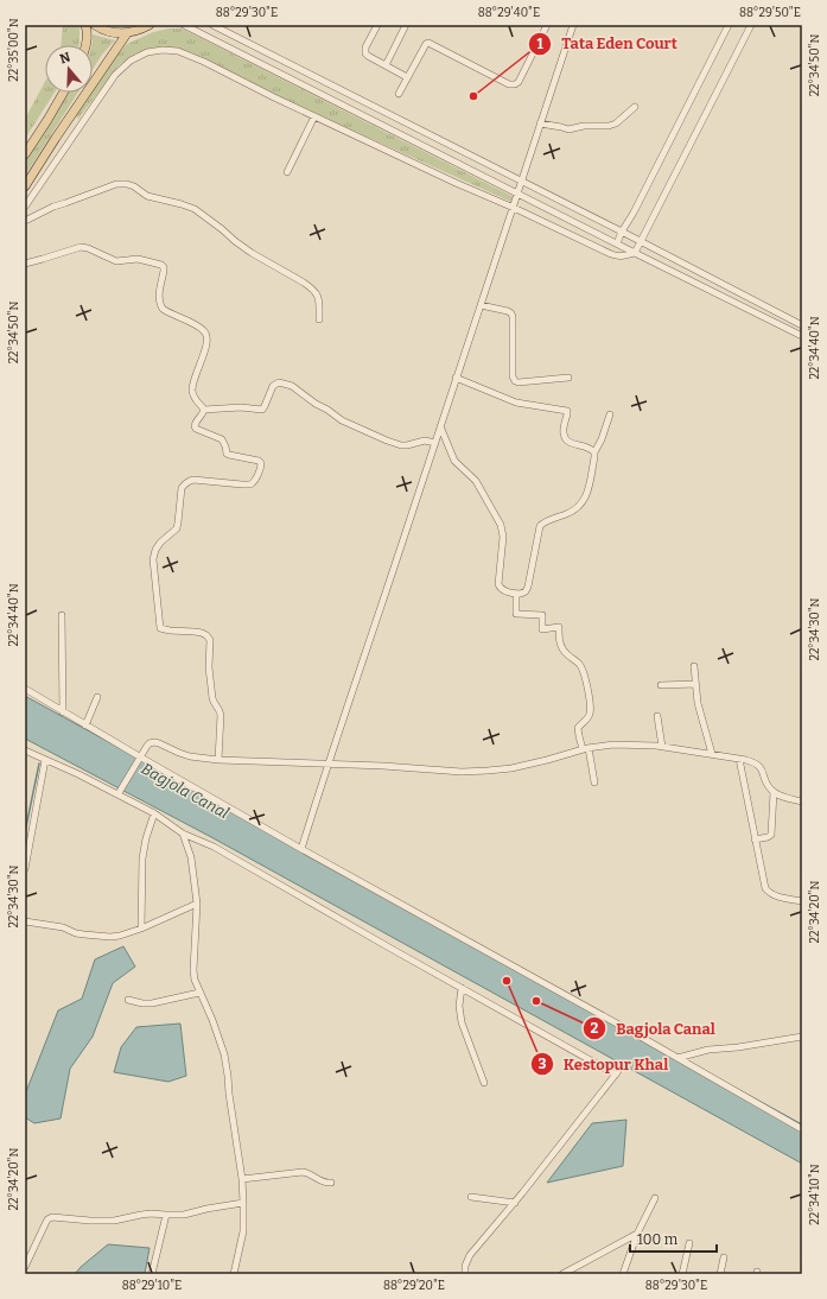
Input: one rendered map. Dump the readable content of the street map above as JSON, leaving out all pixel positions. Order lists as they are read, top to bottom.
{
  "water": ["Bagjola Canal"],
  "places": ["Tata Eden Court", "Kestopur Khal", "Bagjola Canal"],
  "scale_bar": "100 m",
  "north": "top",
  "coordinates": [
    "88°29'30\"E",
    "88°29'40\"E",
    "88°29'50\"E",
    "22°35'00\"N",
    "22°34'50\"N",
    "22°34'40\"N",
    "22°34'30\"N",
    "22°34'20\"N",
    "22°34'10\"N",
    "88°29'10\"E",
    "88°29'20\"E"
  ]
}
